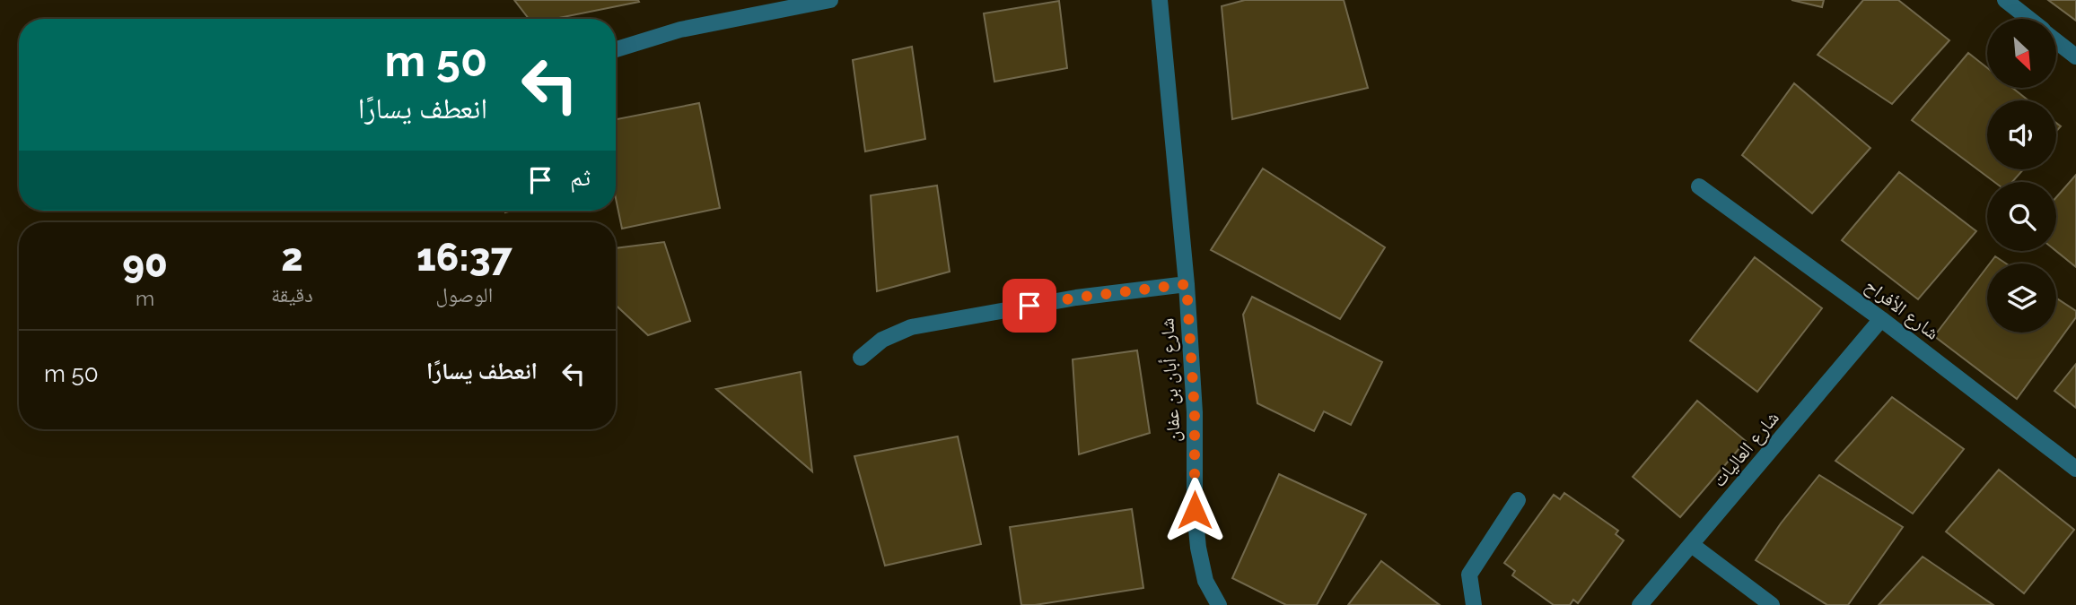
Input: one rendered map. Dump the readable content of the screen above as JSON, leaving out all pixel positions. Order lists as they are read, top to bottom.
{
  "streets": {
    "street": ["شارع الأفراح", "شارع أبان بن عفان", "شارع العاليات"]
  },
  "crossings": [
    ["شارع الأفراح", "شارع العاليات"]
  ],
  "north": "bottom right",
  "page": {
    "turn": ["50 m", "انعطف يسارًا"],
    "then": "ثم",
    "eta": [
      "16:37",
      "الوصول",
      "2",
      "دقيقة",
      "90",
      "m"
    ],
    "list": [
      {
        "name": "انعطف يسارًا",
        "value": "50 m"
      }
    ]
  }
}
